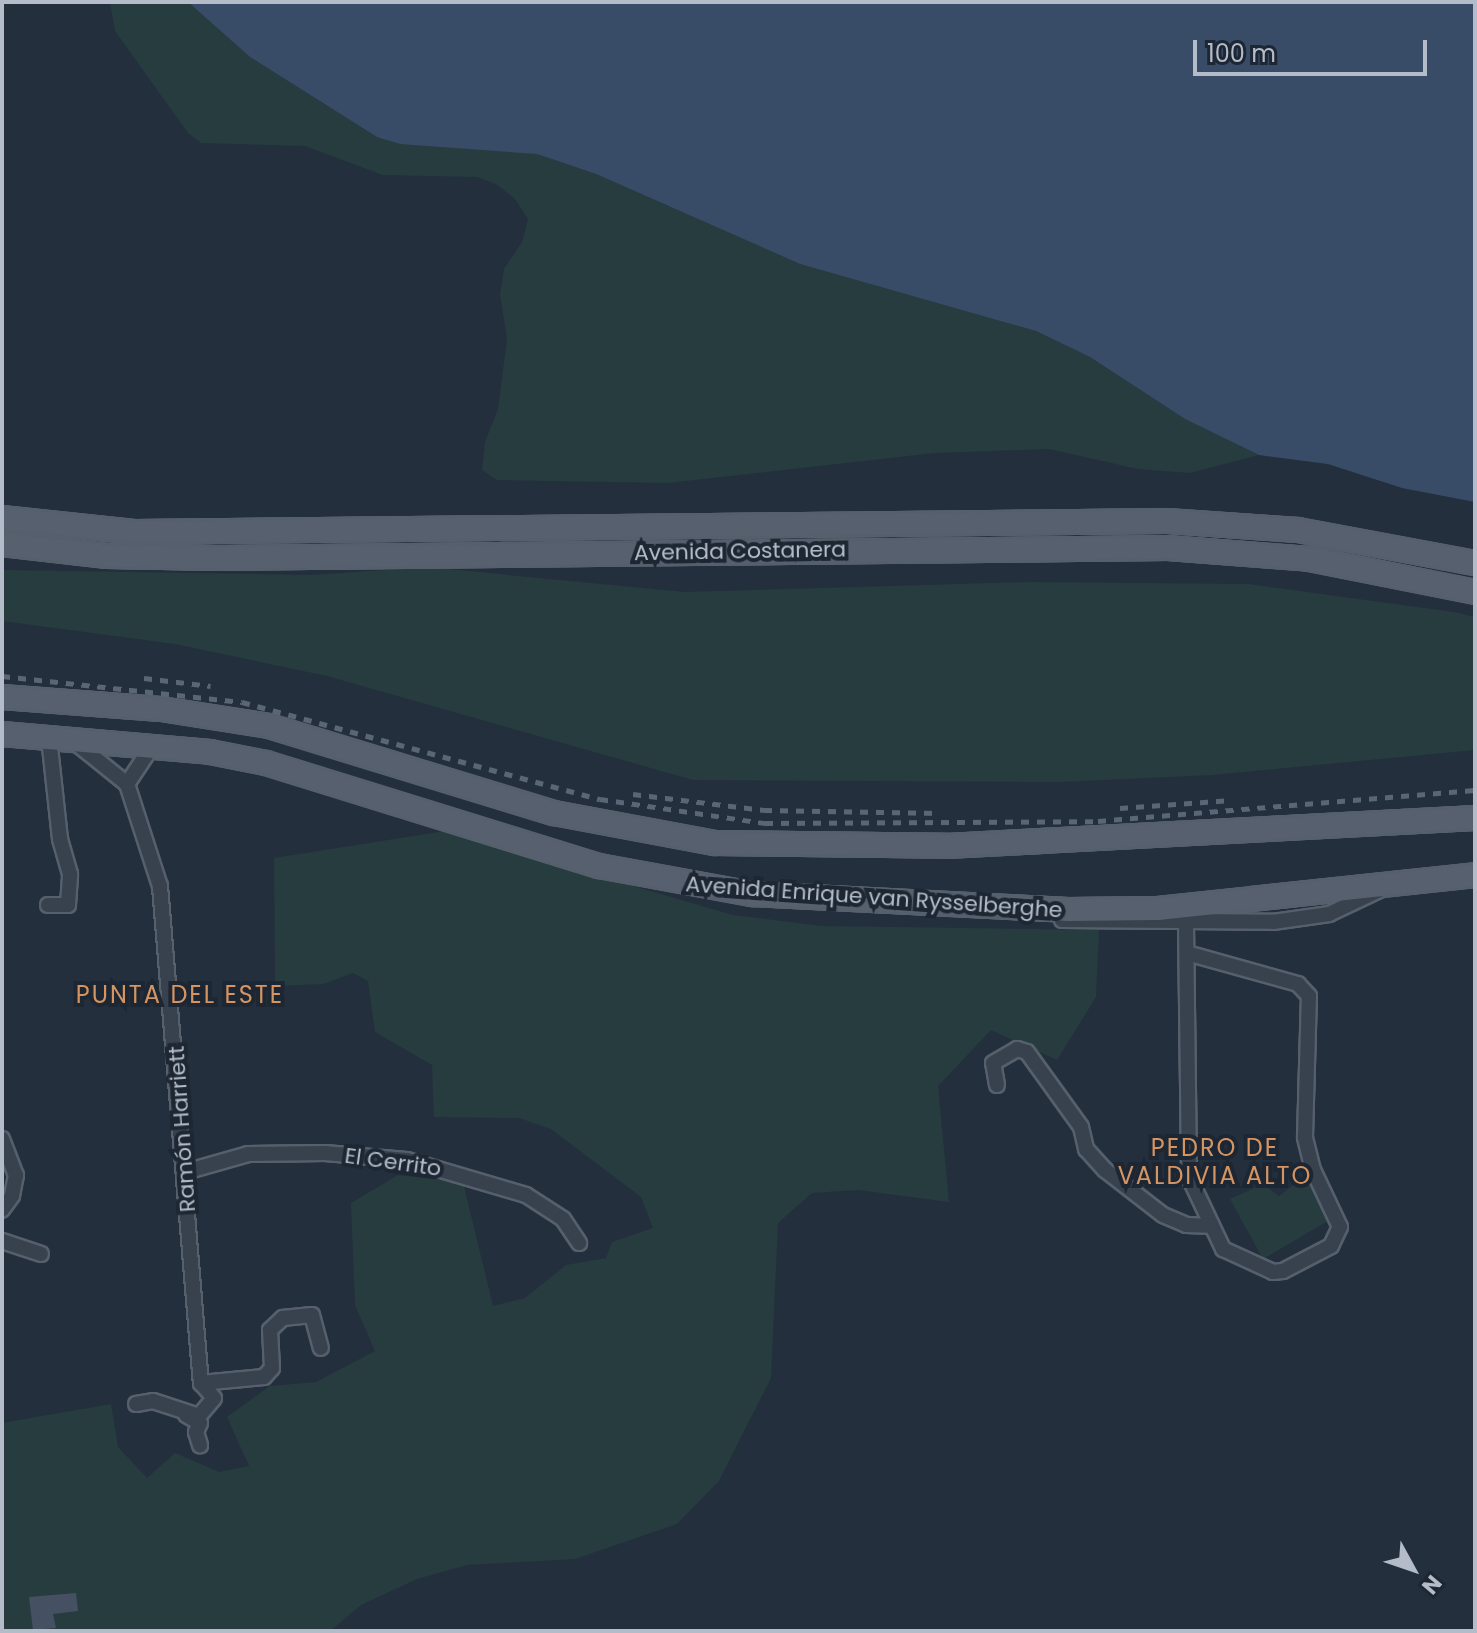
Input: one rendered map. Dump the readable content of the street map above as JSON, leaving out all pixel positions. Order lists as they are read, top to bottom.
{
  "streets": {
    "main road": ["Avenida Costanera", "Avenida Enrique van Rysselberghe"],
    "street": ["Ramón Harriett", "El Cerrito"]
  },
  "crossings": [
    ["Ramón Harriett", "El Cerrito"]
  ],
  "districts": ["PUNTA DEL ESTE", "PEDRO DE VALDIVIA ALTO"],
  "scale_bar": "100 m",
  "north": "bottom right"
}
